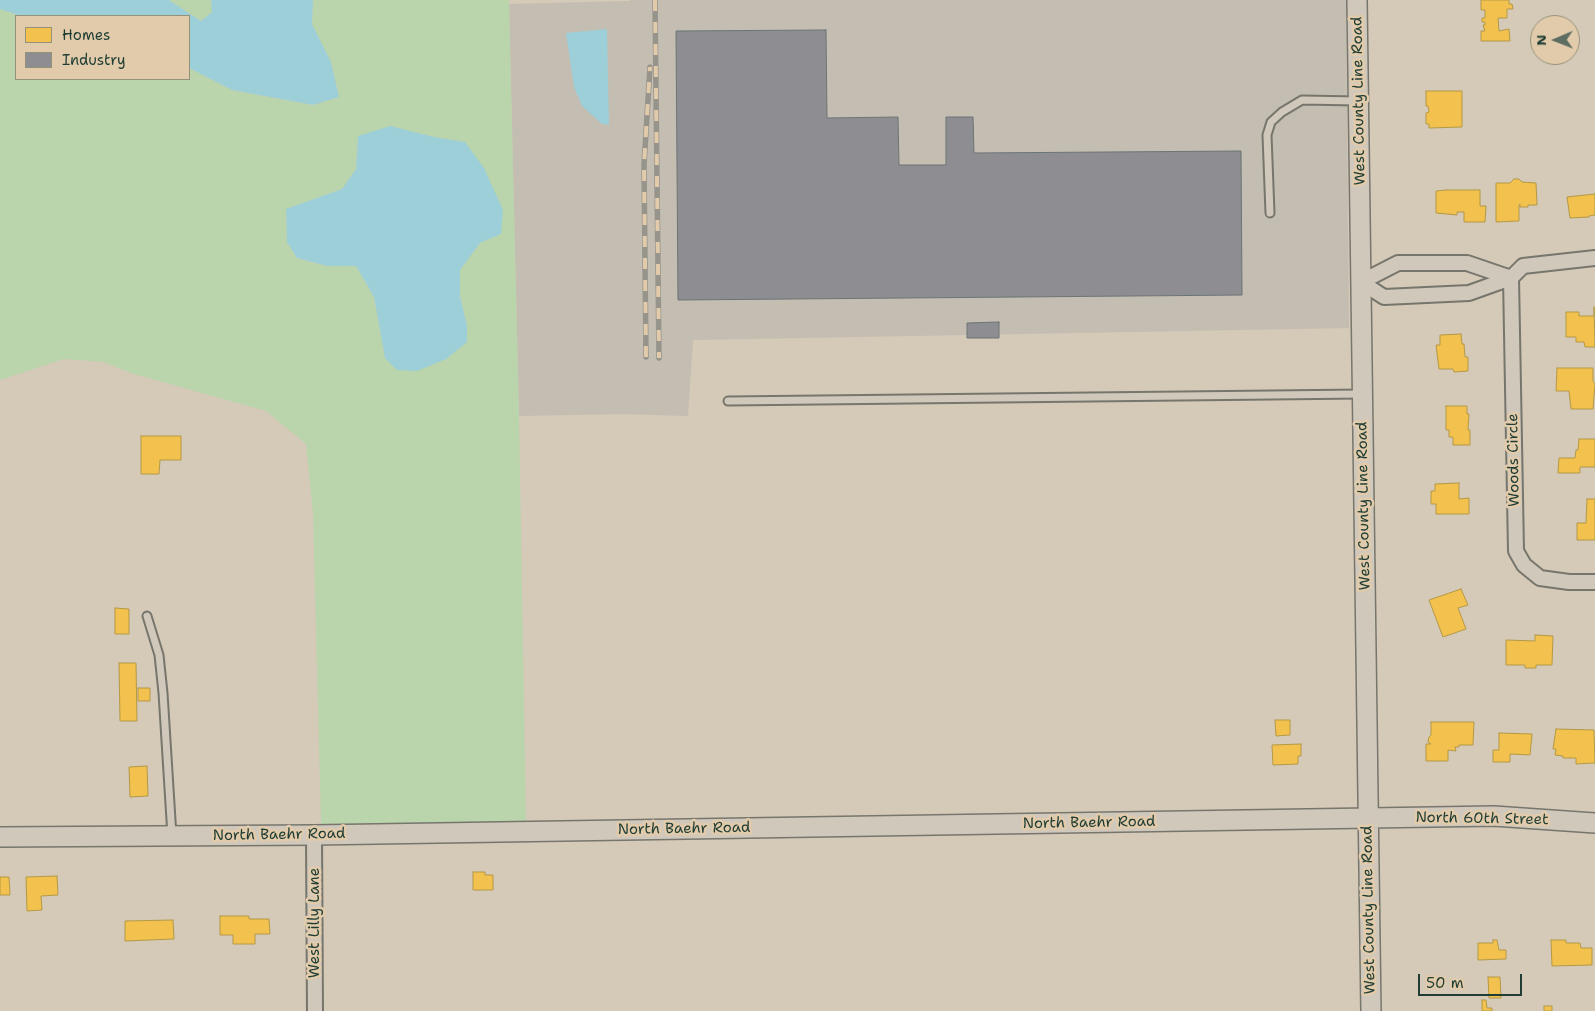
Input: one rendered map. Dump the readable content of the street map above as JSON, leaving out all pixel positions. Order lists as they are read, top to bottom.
{
  "streets": {
    "street": [
      "West County Line Road",
      "Woods Circle",
      "North 60th Street",
      "North Baehr Road",
      "West Lilly Lane"
    ]
  },
  "crossings": [
    ["West County Line Road", "North 60th Street"],
    ["West County Line Road", "North Baehr Road"],
    ["North 60th Street", "North Baehr Road"],
    ["North Baehr Road", "West Lilly Lane"]
  ],
  "legend": ["Homes", "Industry"],
  "scale_bar": "50 m",
  "north": "left"
}
